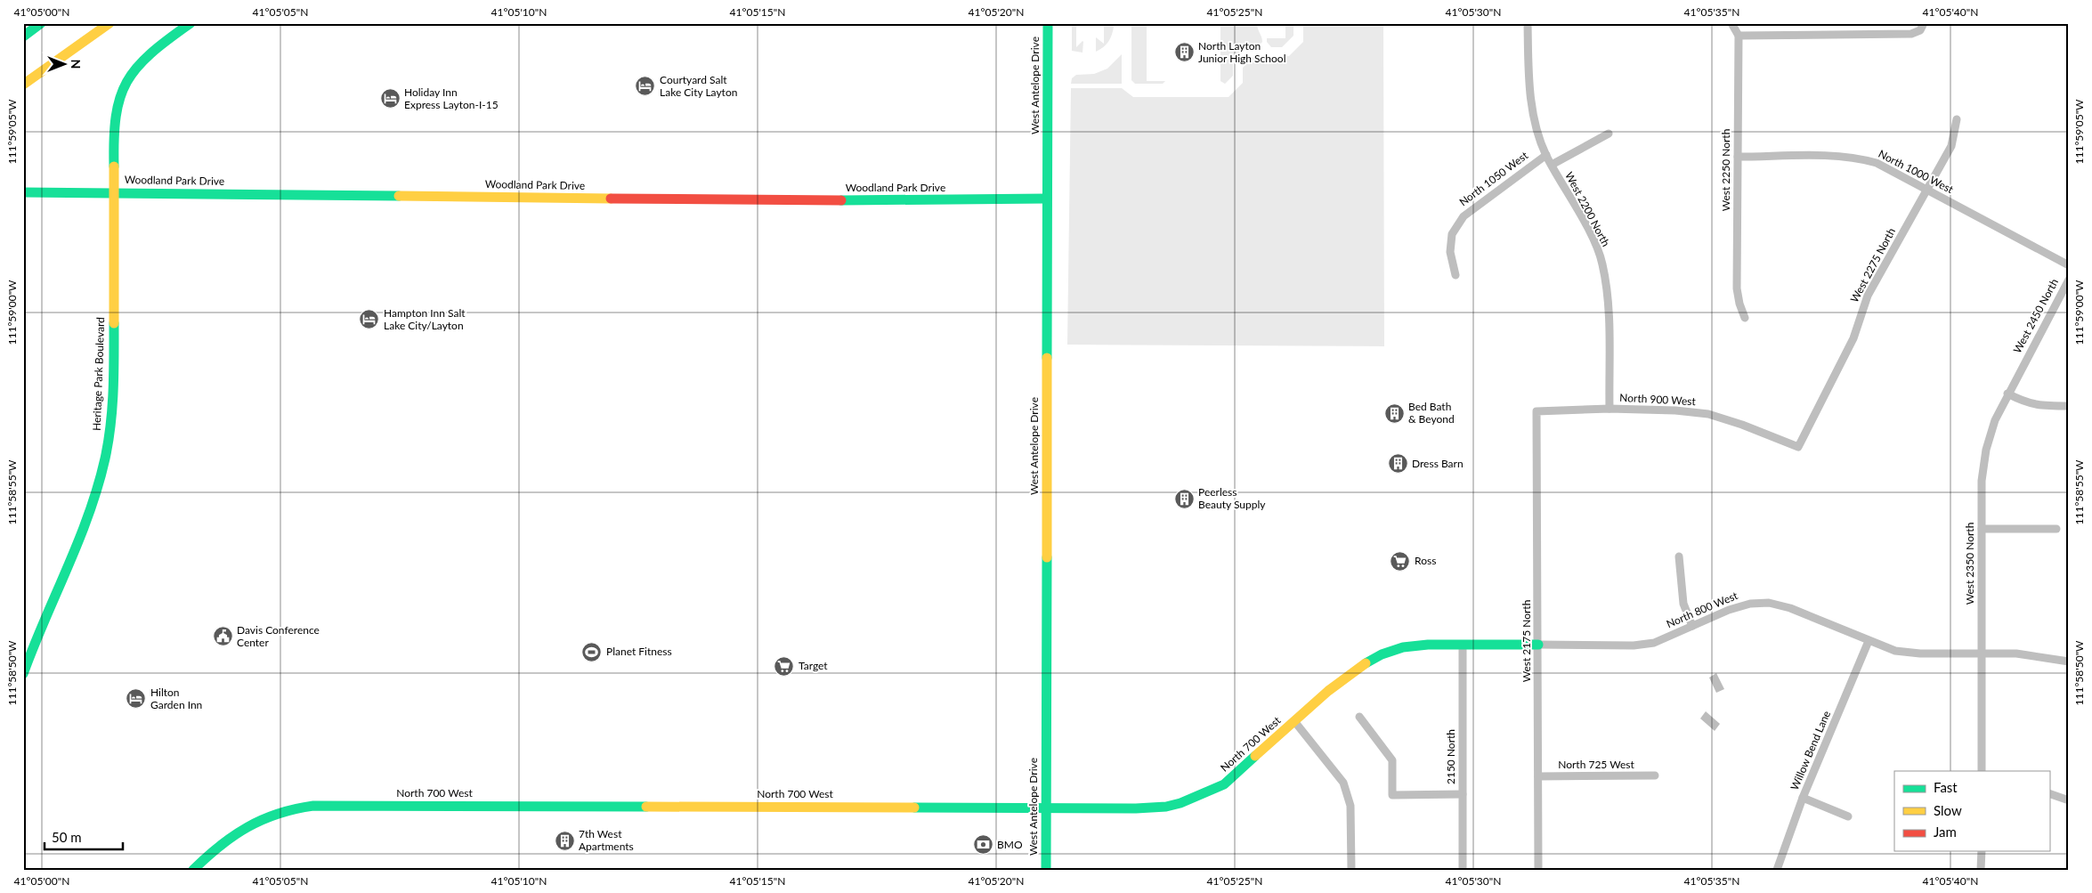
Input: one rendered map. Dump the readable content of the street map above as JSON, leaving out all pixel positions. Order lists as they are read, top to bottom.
{
  "streets": {
    "main road": [
      "West Antelope Drive",
      "Woodland Park Drive",
      "Heritage Park Boulevard",
      "North 800 West",
      "North 700 West"
    ],
    "street": [
      "West 2250 North",
      "North 1000 West",
      "North 1050 West",
      "West 2200 North",
      "West 2275 North",
      "West 2450 North",
      "North 900 West",
      "West 2350 North",
      "West 2175 North",
      "Willow Bend Lane",
      "2150 North",
      "North 725 West"
    ]
  },
  "crossings": [
    ["West Antelope Drive", "Woodland Park Drive"],
    ["West Antelope Drive", "North 700 West"],
    ["West 2250 North", "North 1000 West"],
    ["North 1000 West", "West 2275 North"],
    ["North 1050 West", "West 2200 North"],
    ["Woodland Park Drive", "Heritage Park Boulevard"],
    ["West 2200 North", "North 900 West"],
    ["West 2275 North", "North 900 West"],
    ["West 2450 North", "West 2350 North"],
    ["North 900 West", "West 2175 North"],
    ["West 2350 North", "North 800 West"],
    ["North 800 West", "West 2175 North"],
    ["North 800 West", "North 700 West"],
    ["North 800 West", "Willow Bend Lane"],
    ["North 800 West", "2150 North"],
    ["West 2175 North", "North 725 West"]
  ],
  "places": {
    "building": [
      "North Layton Junior High School",
      "Bed Bath & Beyond",
      "Dress Barn",
      "Peerless Beauty Supply",
      "7th West Apartments"
    ],
    "hotel": [
      "Courtyard Salt Lake City Layton",
      "Holiday Inn Express Layton-I-15",
      "Hampton Inn Salt Lake City/Layton",
      "Hilton Garden Inn"
    ],
    "supermarket": ["Ross", "Target"],
    "public building": ["Davis Conference Center"],
    "sports": ["Planet Fitness"],
    "bank": ["BMO"]
  },
  "legend": ["Fast", "Slow", "Jam"],
  "scale_bar": "50 m",
  "north": "right",
  "coordinates": [
    "41°05'00\"N",
    "41°05'05\"N",
    "41°05'10\"N",
    "41°05'15\"N",
    "41°05'20\"N",
    "41°05'25\"N",
    "41°05'30\"N",
    "41°05'35\"N",
    "41°05'40\"N",
    "111°59'05\"W",
    "111°59'00\"W",
    "111°58'55\"W",
    "111°58'50\"W"
  ]
}
